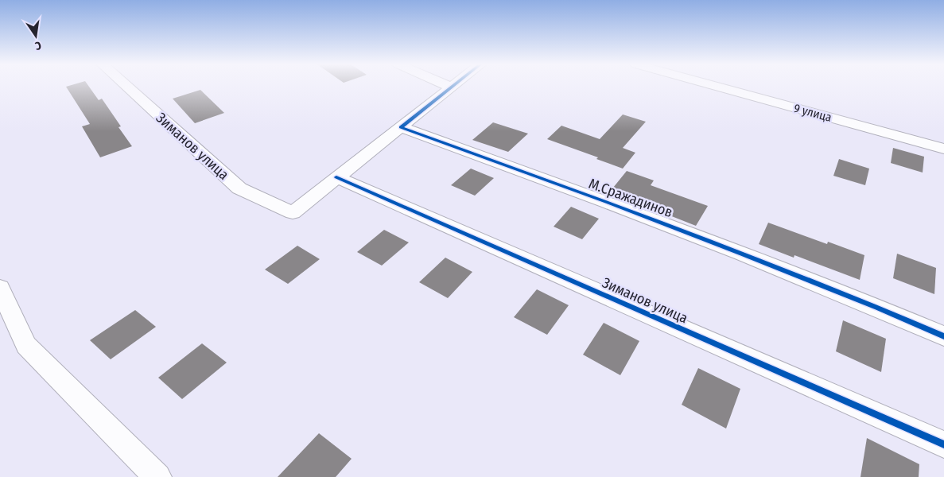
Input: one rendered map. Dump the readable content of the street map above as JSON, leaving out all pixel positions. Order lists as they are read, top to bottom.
{
  "streets": {
    "street": ["9 улица", "Зиманов улица", "М.Сражадинов"]
  },
  "north": "bottom"
}
